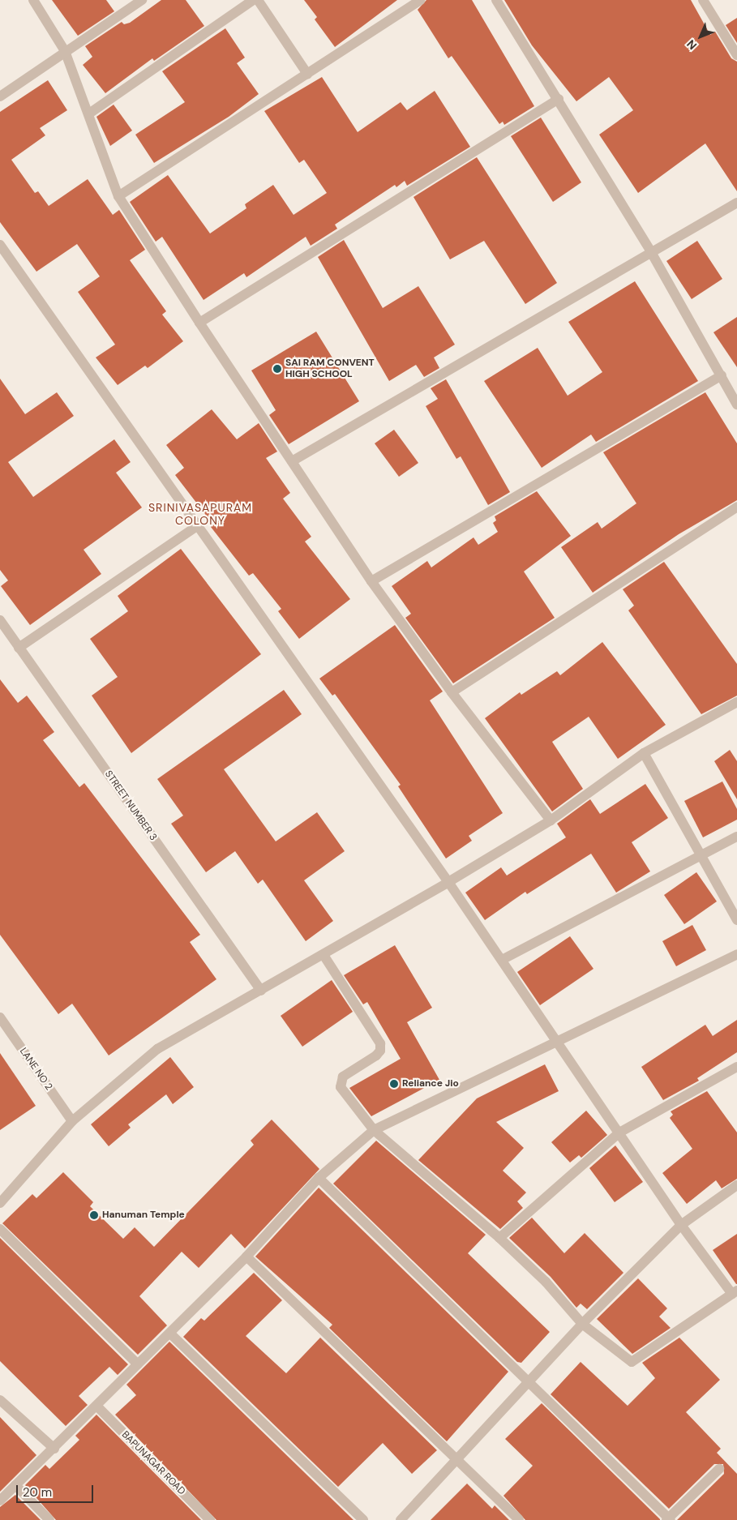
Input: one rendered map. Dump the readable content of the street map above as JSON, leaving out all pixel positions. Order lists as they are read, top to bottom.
{
  "streets": {
    "street": ["STREET NUMBER 3", "LANE NO 2", "BAPUNAGAR ROAD"]
  },
  "districts": ["SRINIVASAPURAM COLONY"],
  "places": ["SAI RAM CONVENT HIGH SCHOOL", "Reliance Jio", "Hanuman Temple"],
  "scale_bar": "20 m",
  "north": "bottom left"
}
